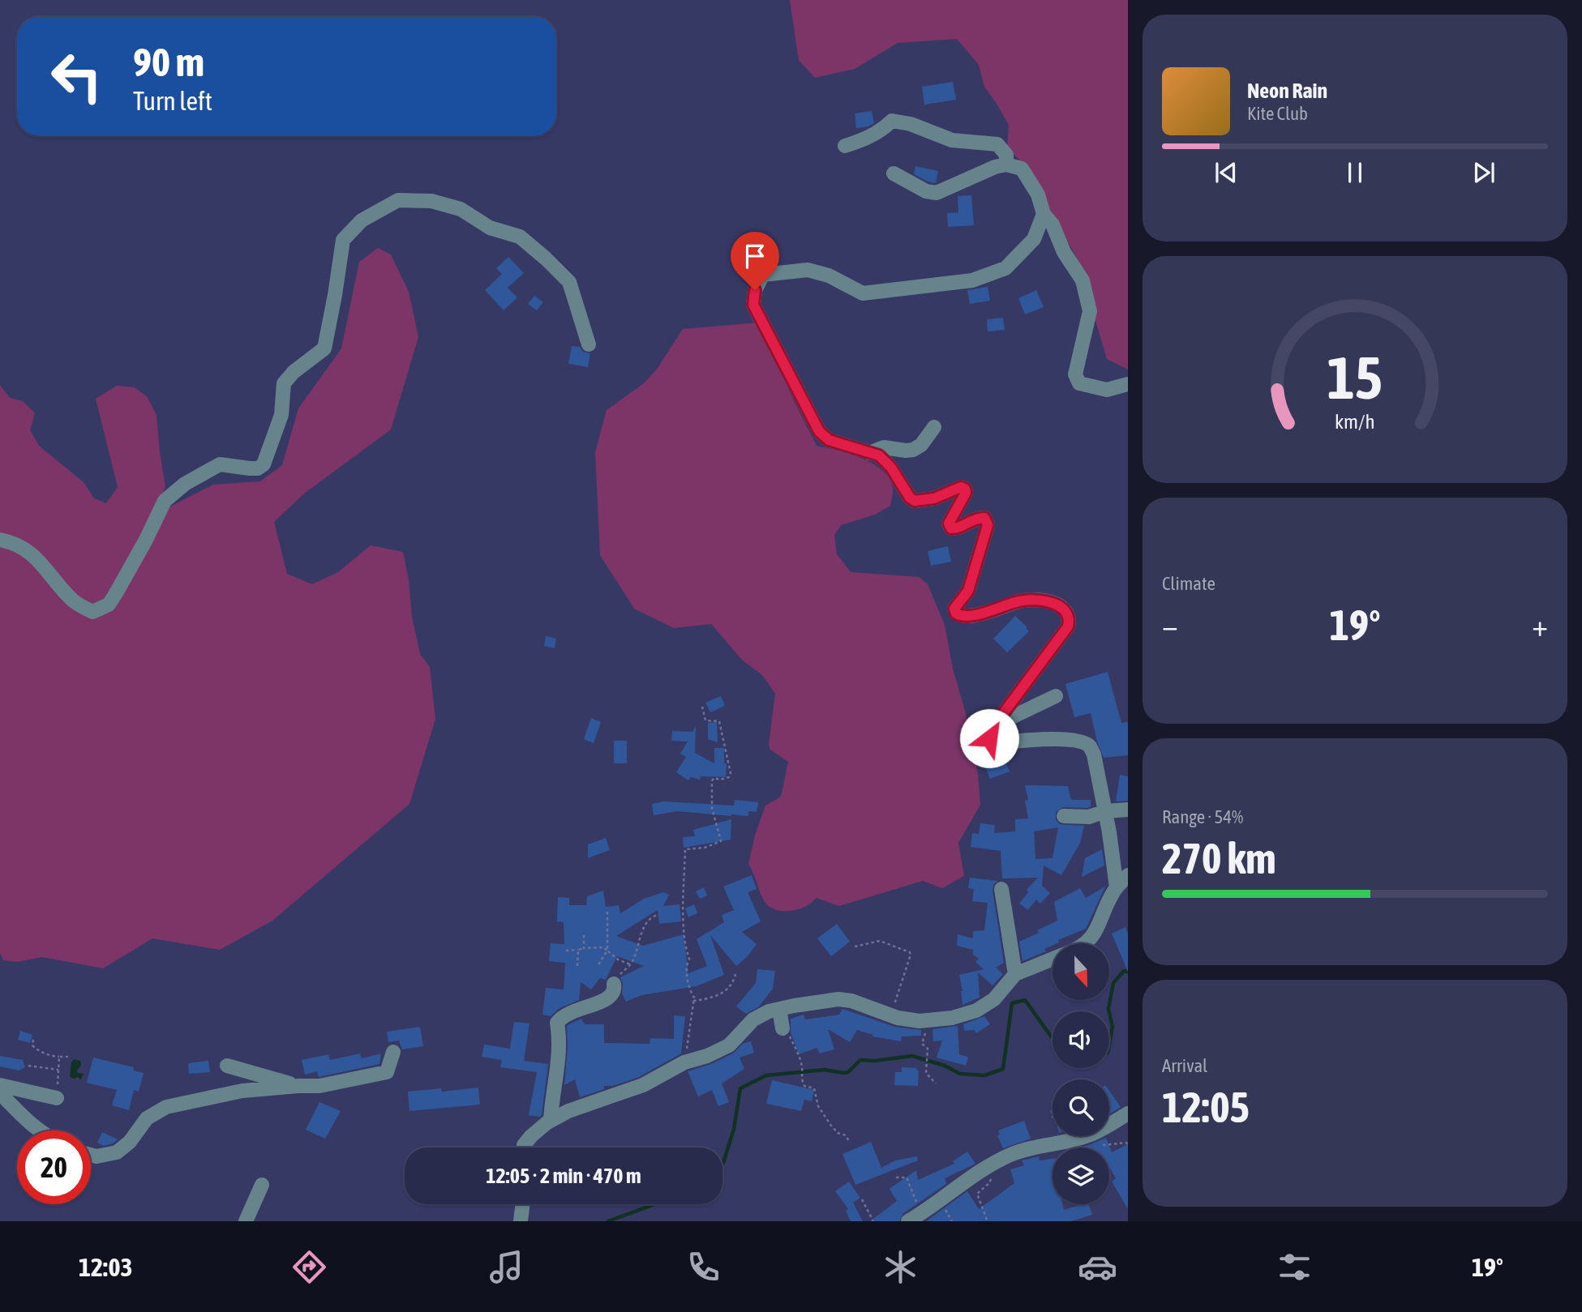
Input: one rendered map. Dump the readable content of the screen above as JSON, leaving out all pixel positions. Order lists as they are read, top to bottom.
{
  "north": "bottom",
  "page": {
    "turn": ["90 m", "Turn left"],
    "song": ["Neon Rain", "Kite Club"],
    "tile": [
      "Climate",
      ["Range · 54%", "270 km"],
      ["Arrival", "12:05"]
    ],
    "heat": ["−", "19°", "+"],
    "limit": "20",
    "trip": "12:05 · 2 min · 470 m",
    "tabs": ["12:03", "19°"],
    "gauge": ["15", "km/h"]
  }
}
